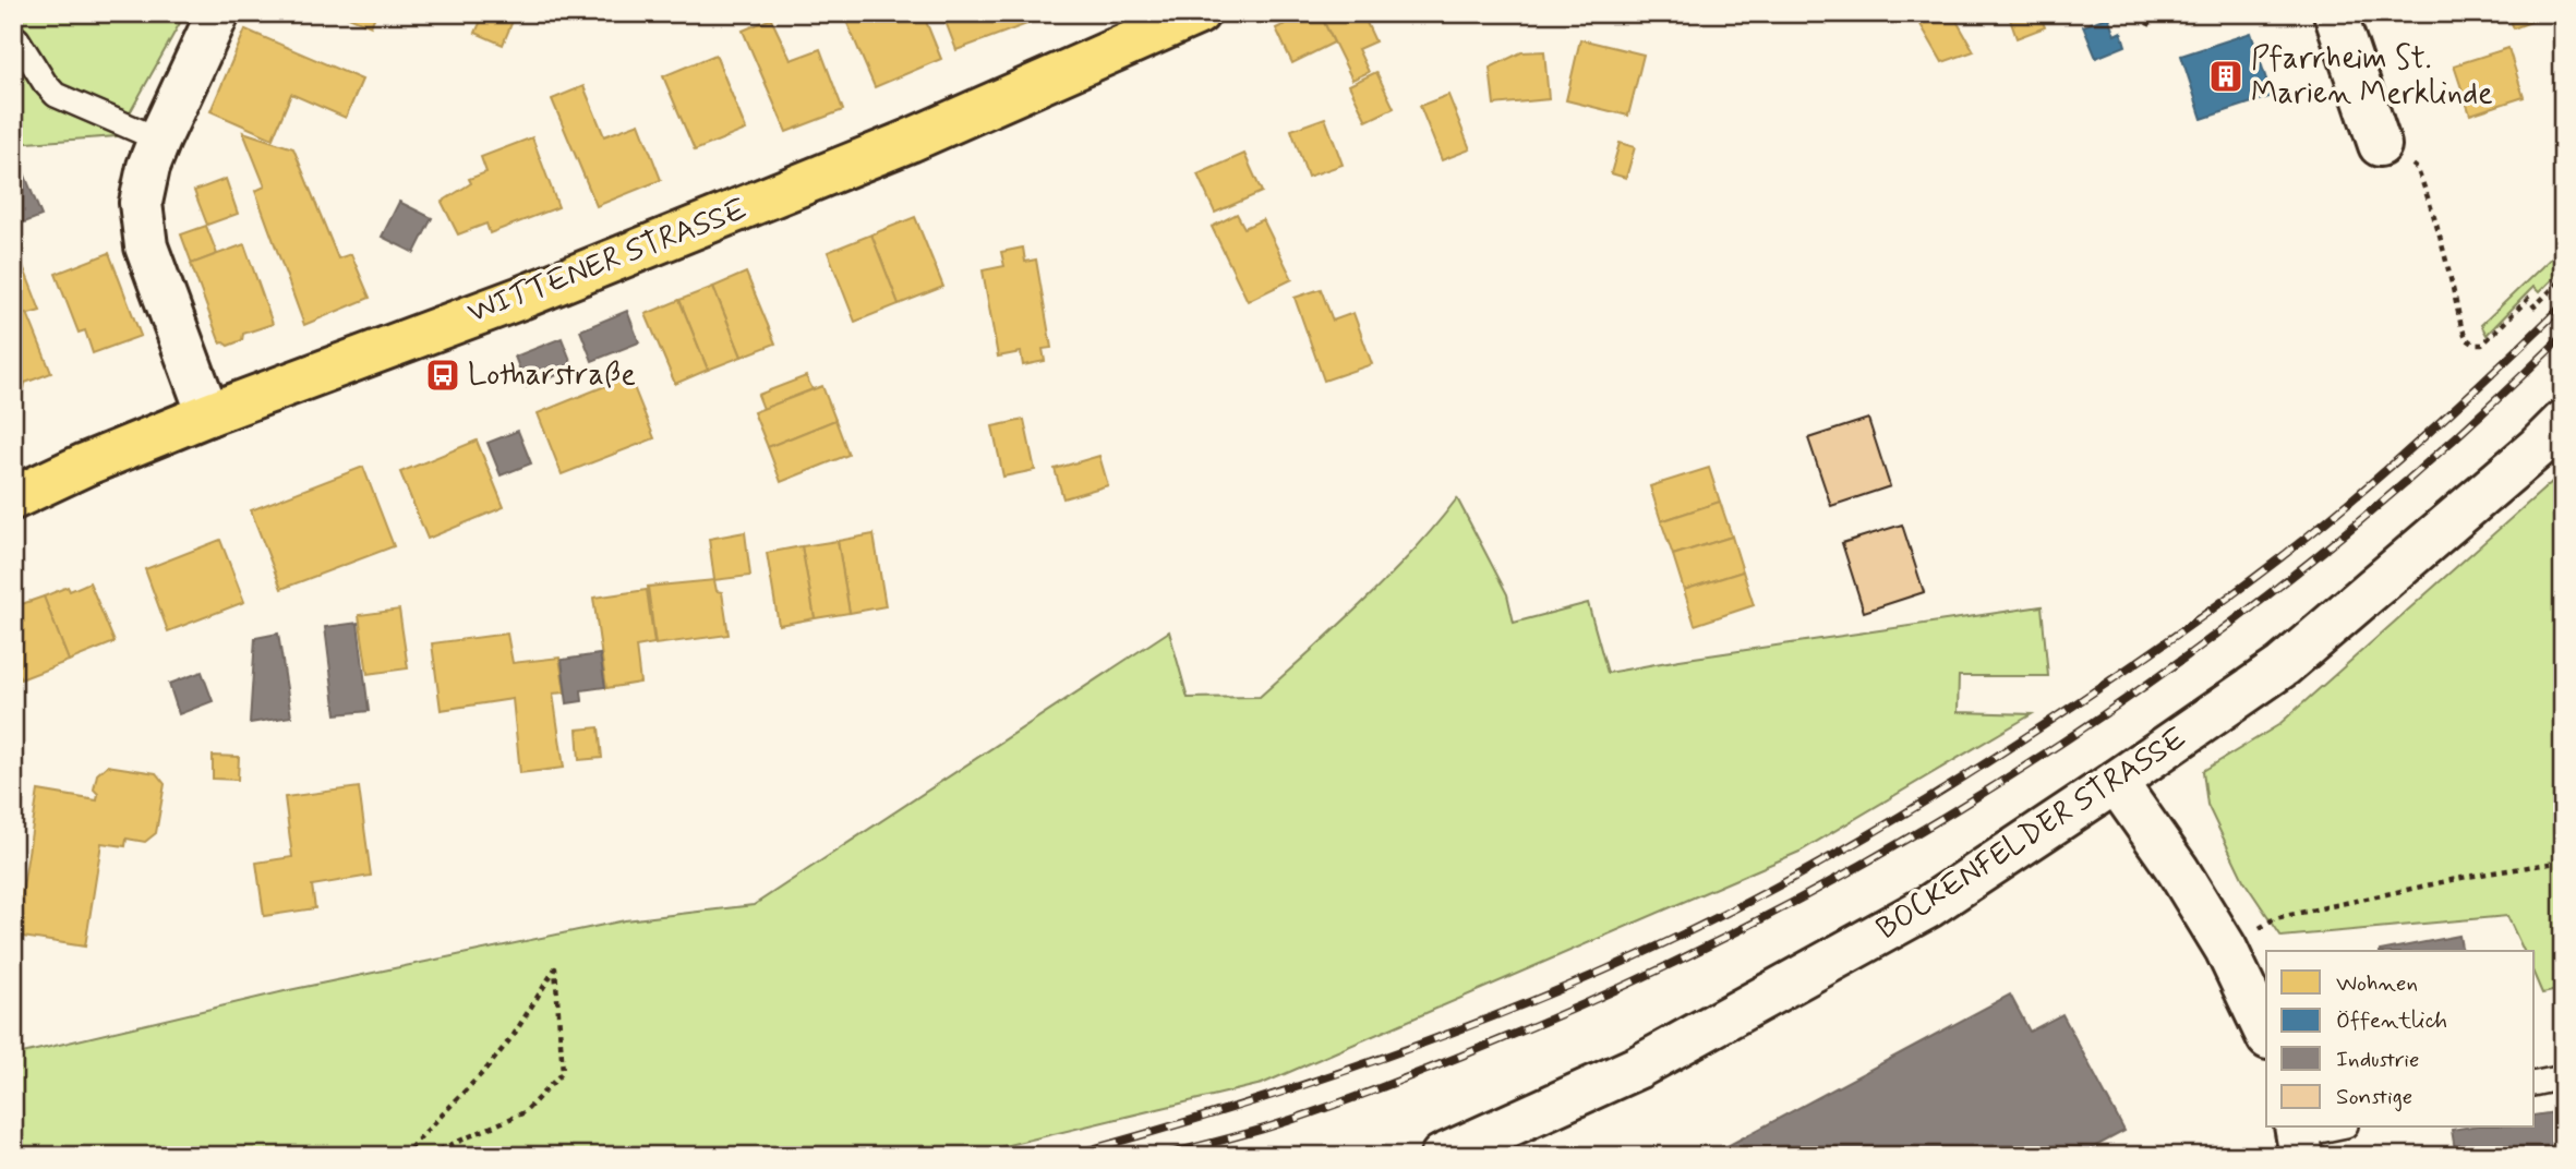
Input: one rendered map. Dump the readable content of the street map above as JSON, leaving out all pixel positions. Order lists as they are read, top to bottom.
{
  "streets": {
    "main road": ["WITTENER STRASSE"],
    "street": ["BOCKENFELDER STRASSE"]
  },
  "places": {
    "building": ["Pfarrheim St. Marien Merklinde"],
    "bus stop": ["Lotharstraße"]
  },
  "legend": [
    "Wohnen",
    "Öffentlich",
    "Industrie",
    "Sonstige"
  ]
}
